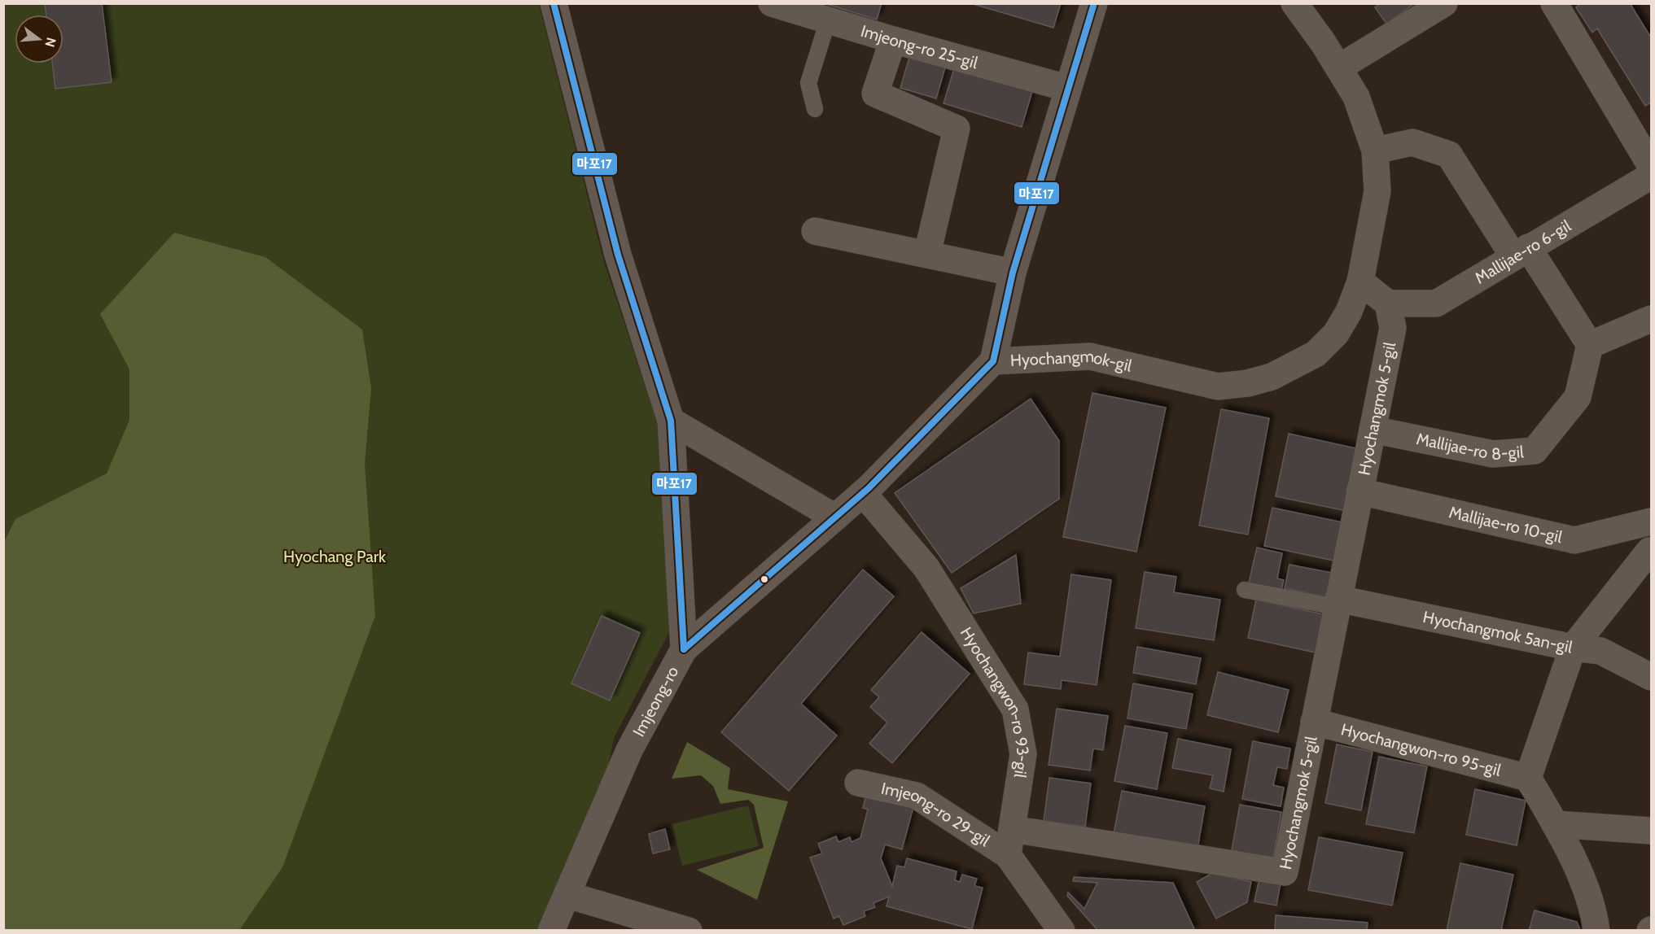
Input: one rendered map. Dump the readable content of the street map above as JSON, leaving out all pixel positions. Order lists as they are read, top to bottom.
{
  "streets": {
    "street": [
      "Imjeong-ro 25-gil",
      "Mallijae-ro 6-gil",
      "Hyochangmok-gil",
      "Hyochangmok 5-gil",
      "Mallijae-ro 8-gil",
      "Mallijae-ro 10-gil",
      "Hyochangmok 5an-gil",
      "Imjeong-ro",
      "Hyochangwon-ro 93-gil",
      "Hyochangwon-ro 95-gil",
      "Imjeong-ro 29-gil"
    ]
  },
  "crossings": [
    ["Mallijae-ro 6-gil", "Hyochangmok 5-gil"],
    ["Hyochangmok-gil", "Imjeong-ro"],
    ["Hyochangmok-gil", "Hyochangwon-ro 93-gil"],
    ["Hyochangmok 5-gil", "Mallijae-ro 8-gil"],
    ["Hyochangmok 5-gil", "Mallijae-ro 10-gil"],
    ["Hyochangmok 5-gil", "Hyochangmok 5an-gil"],
    ["Hyochangmok 5-gil", "Hyochangwon-ro 93-gil"],
    ["Hyochangmok 5-gil", "Hyochangwon-ro 95-gil"],
    ["Hyochangwon-ro 93-gil", "Imjeong-ro 29-gil"]
  ],
  "parks": ["Hyochang Park"],
  "lines": ["transit line 마포17"],
  "north": "right"
}
